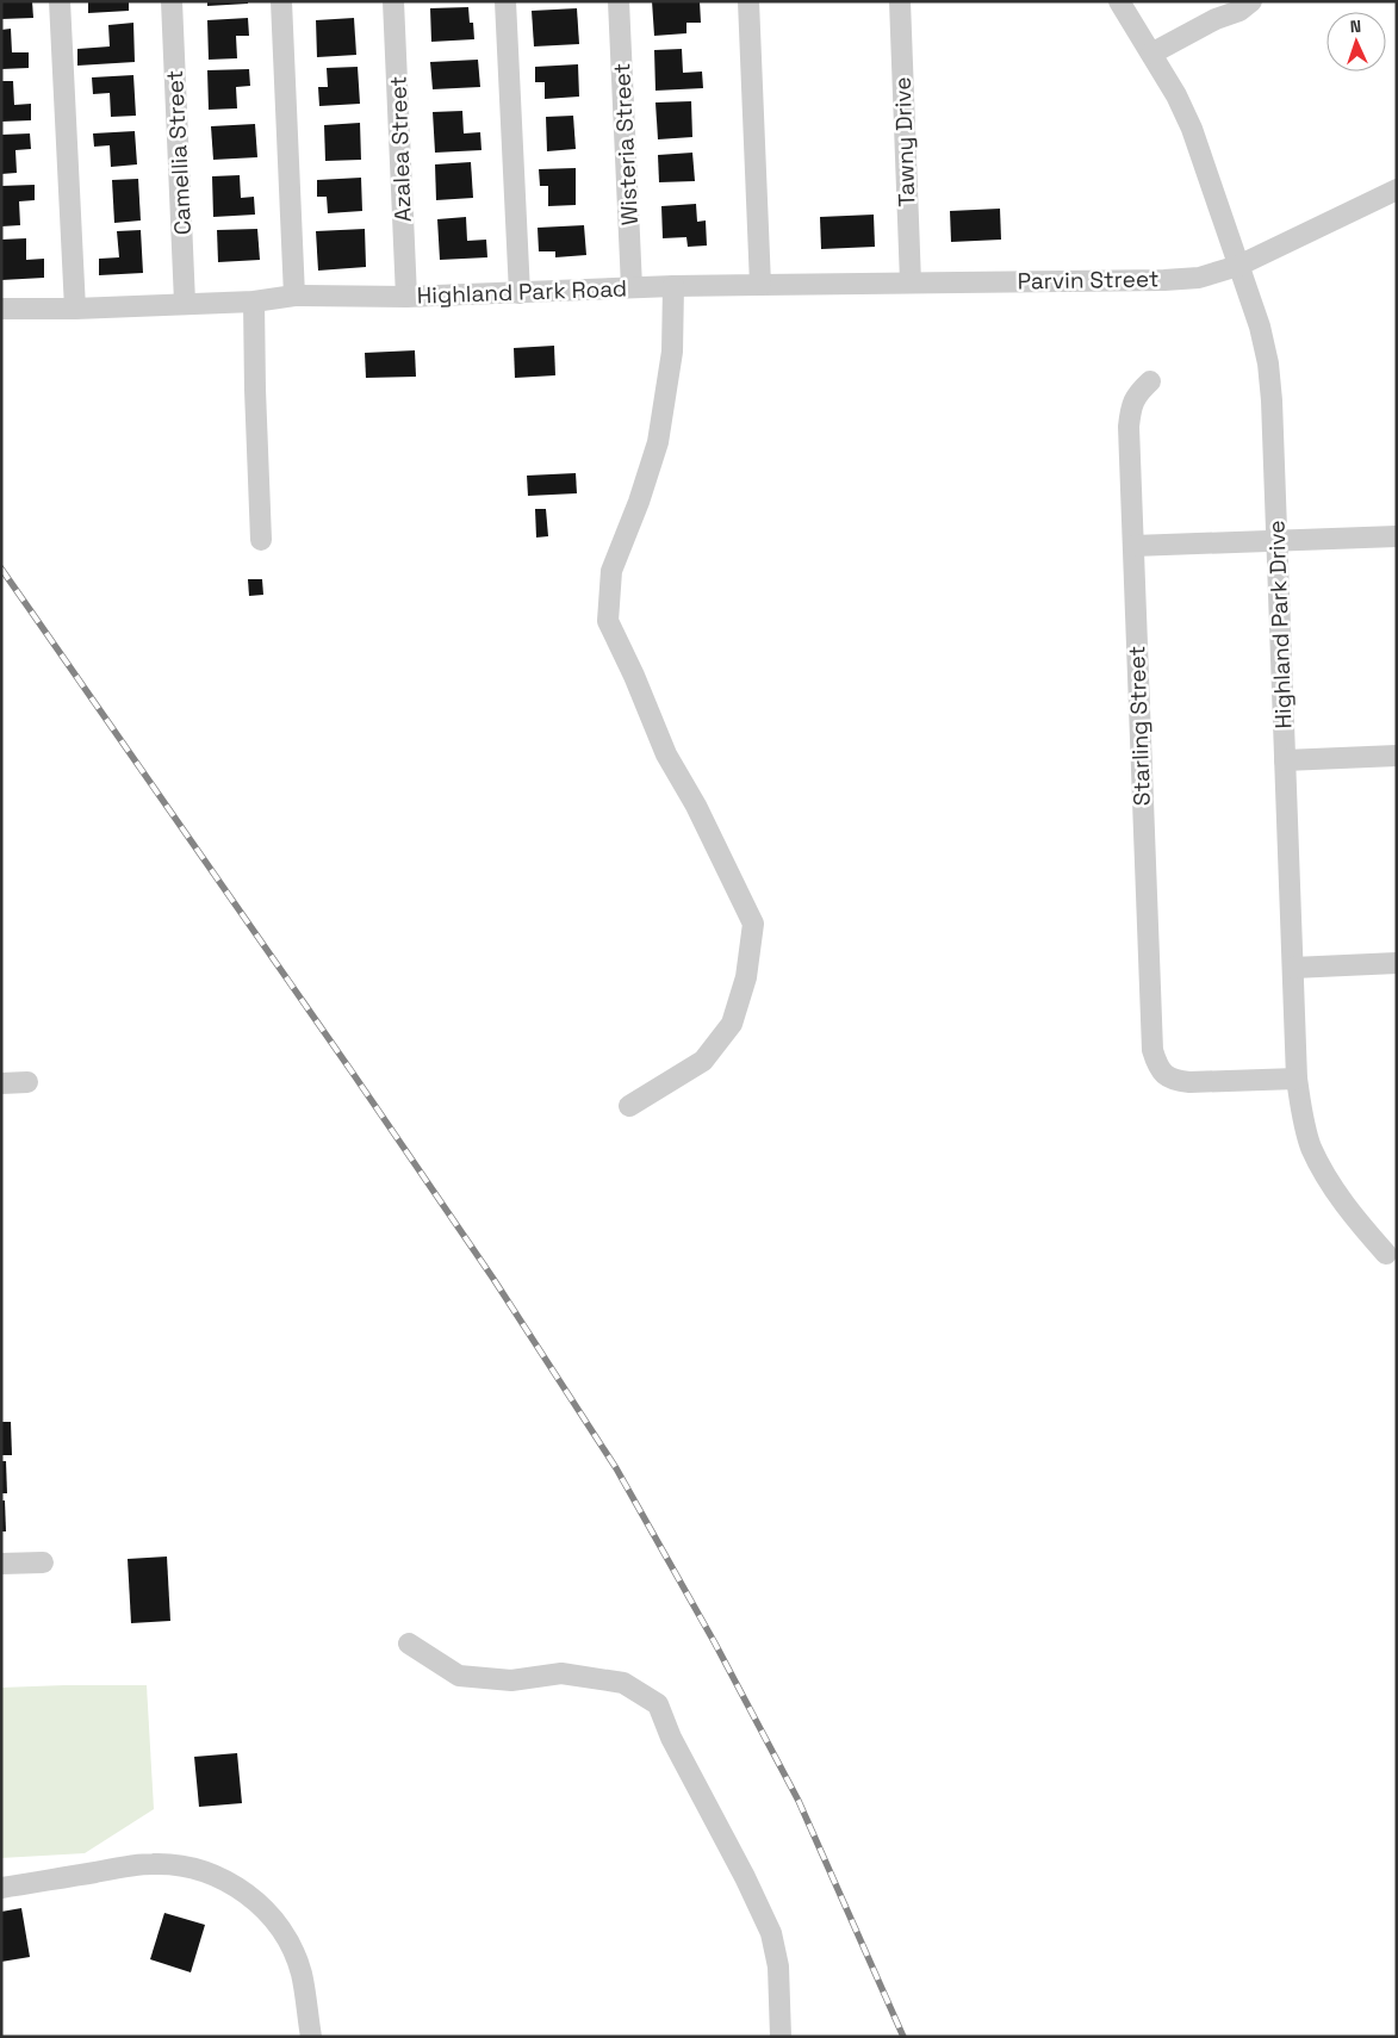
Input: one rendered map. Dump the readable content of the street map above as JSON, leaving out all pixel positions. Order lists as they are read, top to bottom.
{
  "streets": {
    "street": [
      "Tawny Drive",
      "Wisteria Street",
      "Azalea Street",
      "Camellia Street",
      "Parvin Street",
      "Highland Park Road",
      "Highland Park Drive",
      "Starling Street"
    ]
  },
  "crossings": [
    ["Tawny Drive", "Parvin Street"],
    ["Wisteria Street", "Highland Park Road"],
    ["Azalea Street", "Highland Park Road"],
    ["Camellia Street", "Highland Park Road"],
    ["Parvin Street", "Highland Park Road"],
    ["Parvin Street", "Highland Park Drive"],
    ["Highland Park Drive", "Starling Street"]
  ],
  "north": "top"
}
